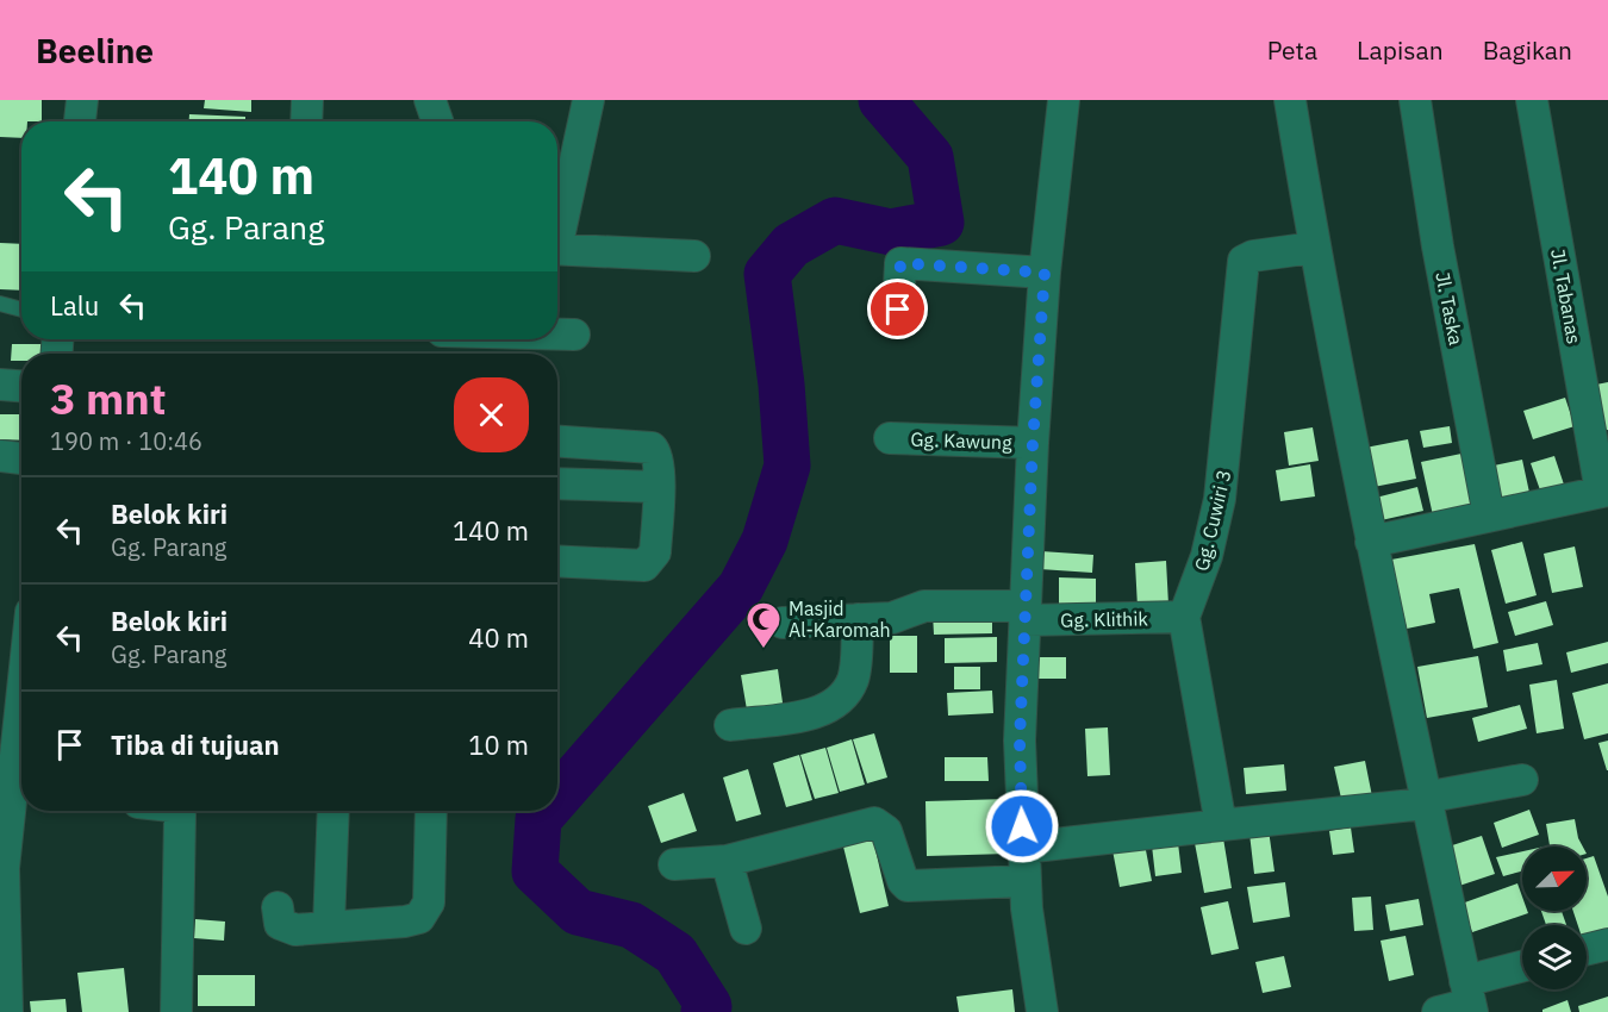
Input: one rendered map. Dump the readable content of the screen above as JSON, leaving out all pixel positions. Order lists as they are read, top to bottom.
{
  "streets": {
    "street": [
      "Jl. Tabanas",
      "Jl. Taska",
      "Gg. Kawung",
      "Gg. Cuwiri 3",
      "Gg. Klithik"
    ]
  },
  "crossings": [
    ["Gg. Cuwiri 3", "Gg. Klithik"]
  ],
  "places": {
    "mosque": ["Masjid Al-Karomah"]
  },
  "north": "top right",
  "page": {
    "header": "Beeline",
    "nav": ["Peta", "Lapisan", "Bagikan"],
    "turn": ["140 m", "Gg. Parang"],
    "then": "Lalu",
    "heading": ["3 mnt", "190 m · 10:46"],
    "list": [
      {
        "name": "Belok kiri",
        "note": "Gg. Parang",
        "value": "140 m"
      },
      {
        "name": "Belok kiri",
        "note": "Gg. Parang",
        "value": "40 m"
      },
      {
        "name": "Tiba di tujuan",
        "value": "10 m"
      }
    ]
  }
}
